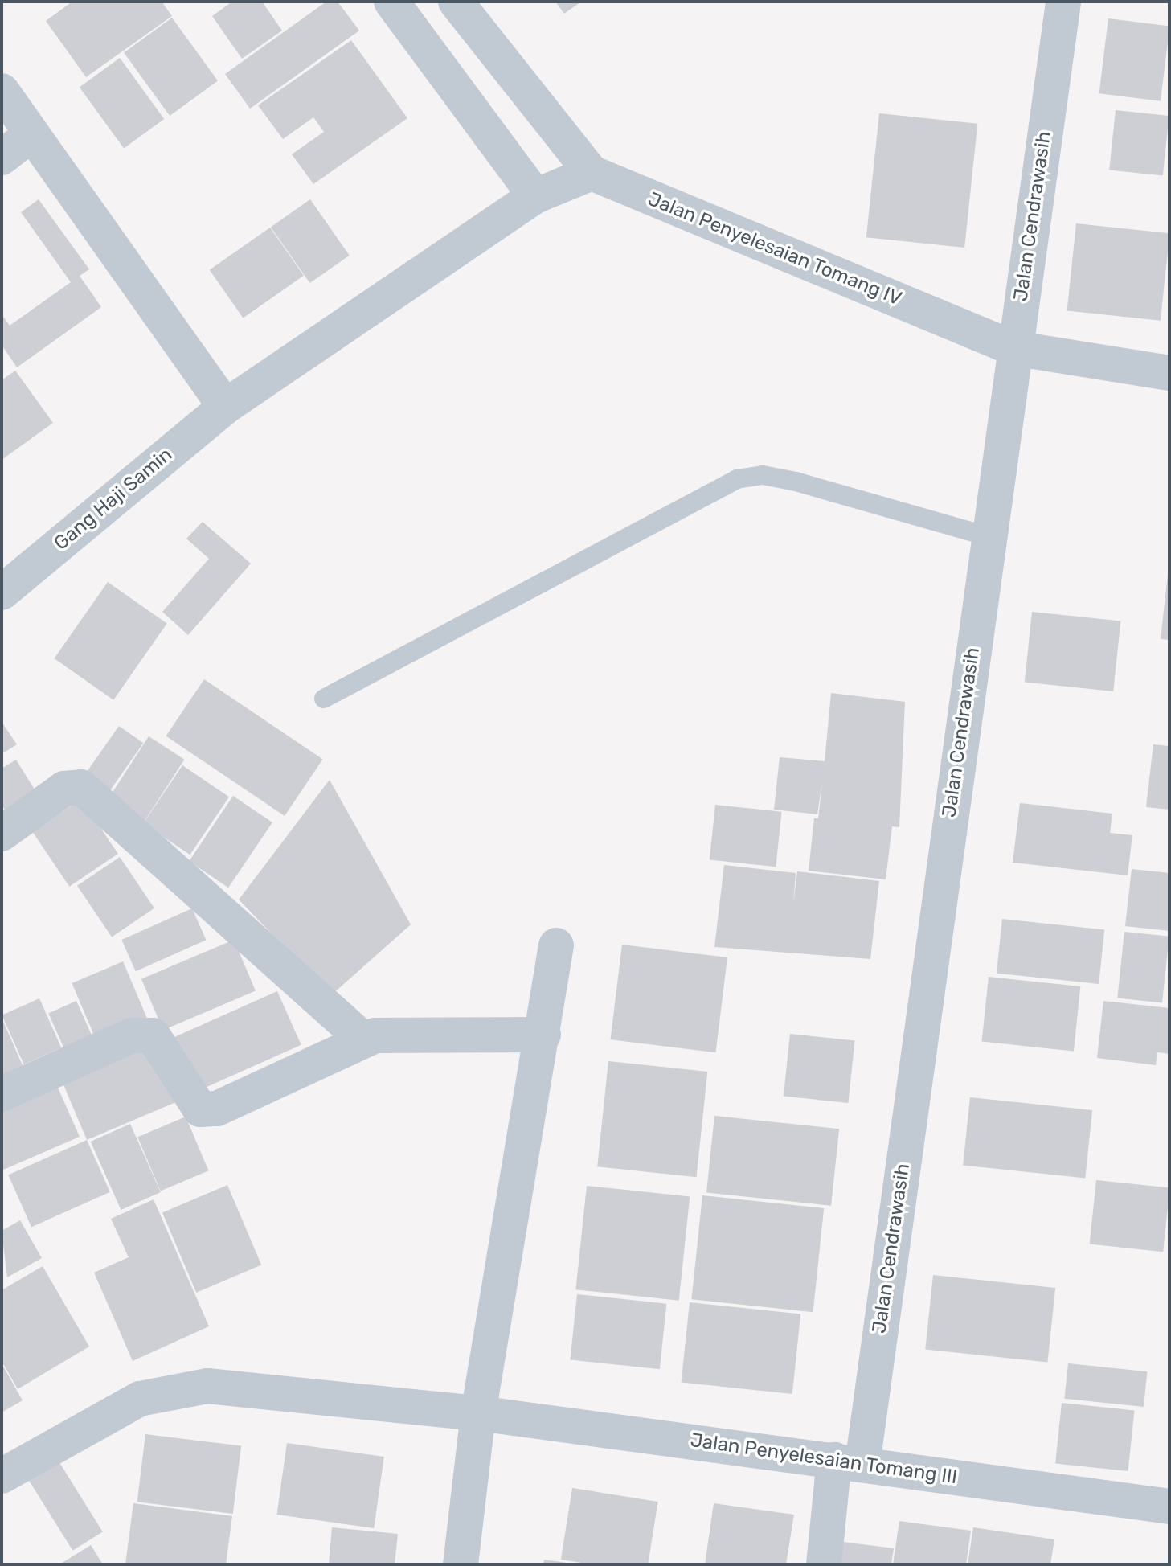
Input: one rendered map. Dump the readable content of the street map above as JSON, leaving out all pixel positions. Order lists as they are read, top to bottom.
{
  "streets": {
    "street": [
      "Jalan Cendrawasih",
      "Jalan Penyelesaian Tomang IV",
      "Gang Haji Samin",
      "Jalan Penyelesaian Tomang III"
    ]
  },
  "crossings": [
    ["Jalan Cendrawasih", "Jalan Penyelesaian Tomang IV"],
    ["Jalan Cendrawasih", "Jalan Penyelesaian Tomang III"]
  ]
}
